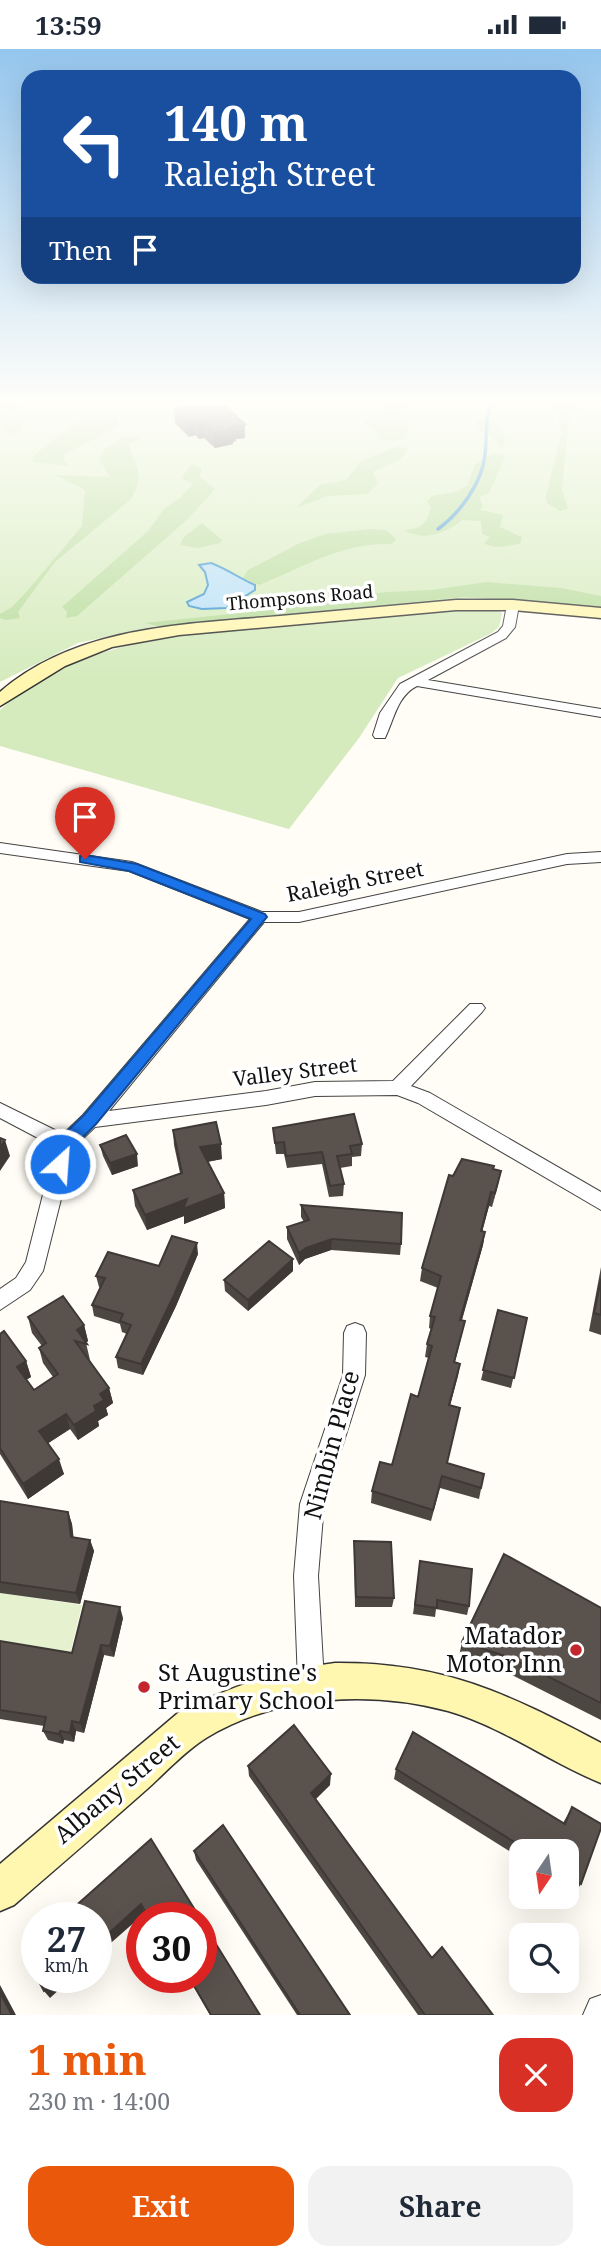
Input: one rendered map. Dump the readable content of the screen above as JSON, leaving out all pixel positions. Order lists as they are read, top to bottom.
{
  "streets": {
    "street": [
      "Thompsons Road",
      "Raleigh Street",
      "Valley Street",
      "Nimbin Place",
      "Albany Street"
    ]
  },
  "crossings": [
    ["Nimbin Place", "Albany Street"]
  ],
  "places": ["Matador Motor Inn", "St Augustine's Primary School"],
  "north": "bottom",
  "page": {
    "status": "13:59",
    "turn": ["140 m", "Raleigh Street"],
    "then": "Then",
    "speed": "27 km/h",
    "limit": "30",
    "heading": ["1 min", "230 m · 14:00"],
    "buttons": ["Exit", "Share"]
  }
}
